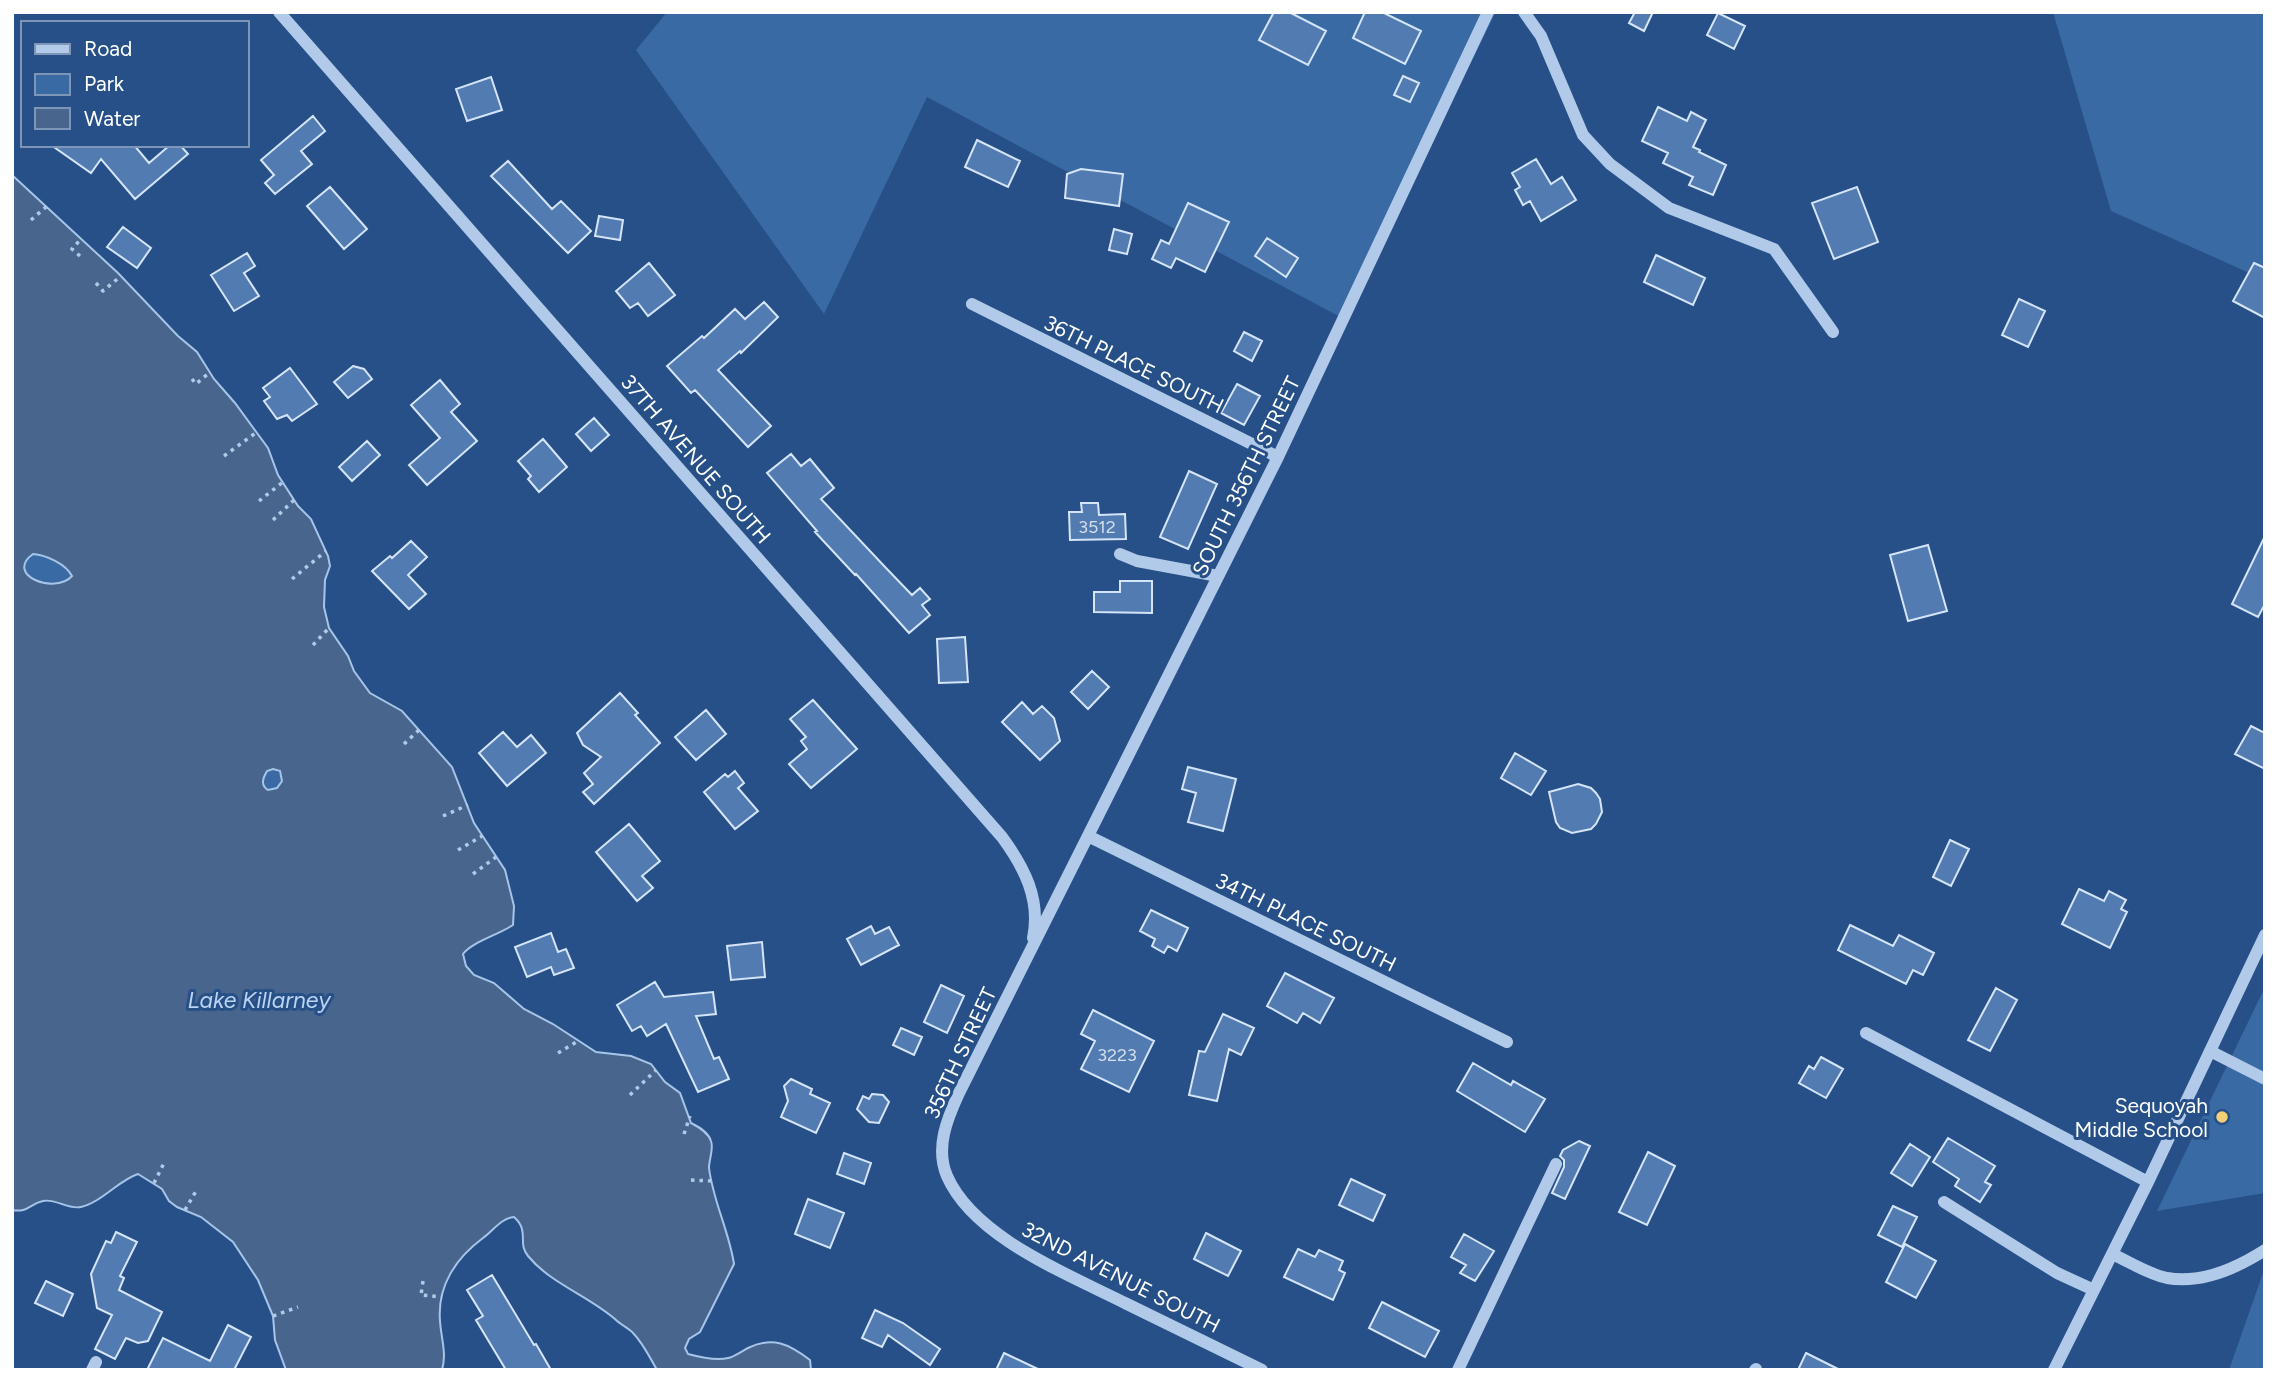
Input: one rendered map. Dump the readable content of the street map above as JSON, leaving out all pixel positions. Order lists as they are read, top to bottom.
{
  "streets": {
    "street": [
      "36TH PLACE SOUTH",
      "37TH AVENUE SOUTH",
      "SOUTH 356TH STREET",
      "34TH PLACE SOUTH",
      "356TH STREET",
      "32ND AVENUE SOUTH"
    ]
  },
  "crossings": [
    ["36TH PLACE SOUTH", "SOUTH 356TH STREET"],
    ["37TH AVENUE SOUTH", "SOUTH 356TH STREET"],
    ["37TH AVENUE SOUTH", "356TH STREET"],
    ["SOUTH 356TH STREET", "34TH PLACE SOUTH"],
    ["SOUTH 356TH STREET", "356TH STREET"],
    ["356TH STREET", "32ND AVENUE SOUTH"]
  ],
  "water": ["Lake Killarney"],
  "places": ["Sequoyah Middle School"],
  "house_numbers": ["3512", "3223"],
  "legend": ["Road", "Park", "Water"]
}
